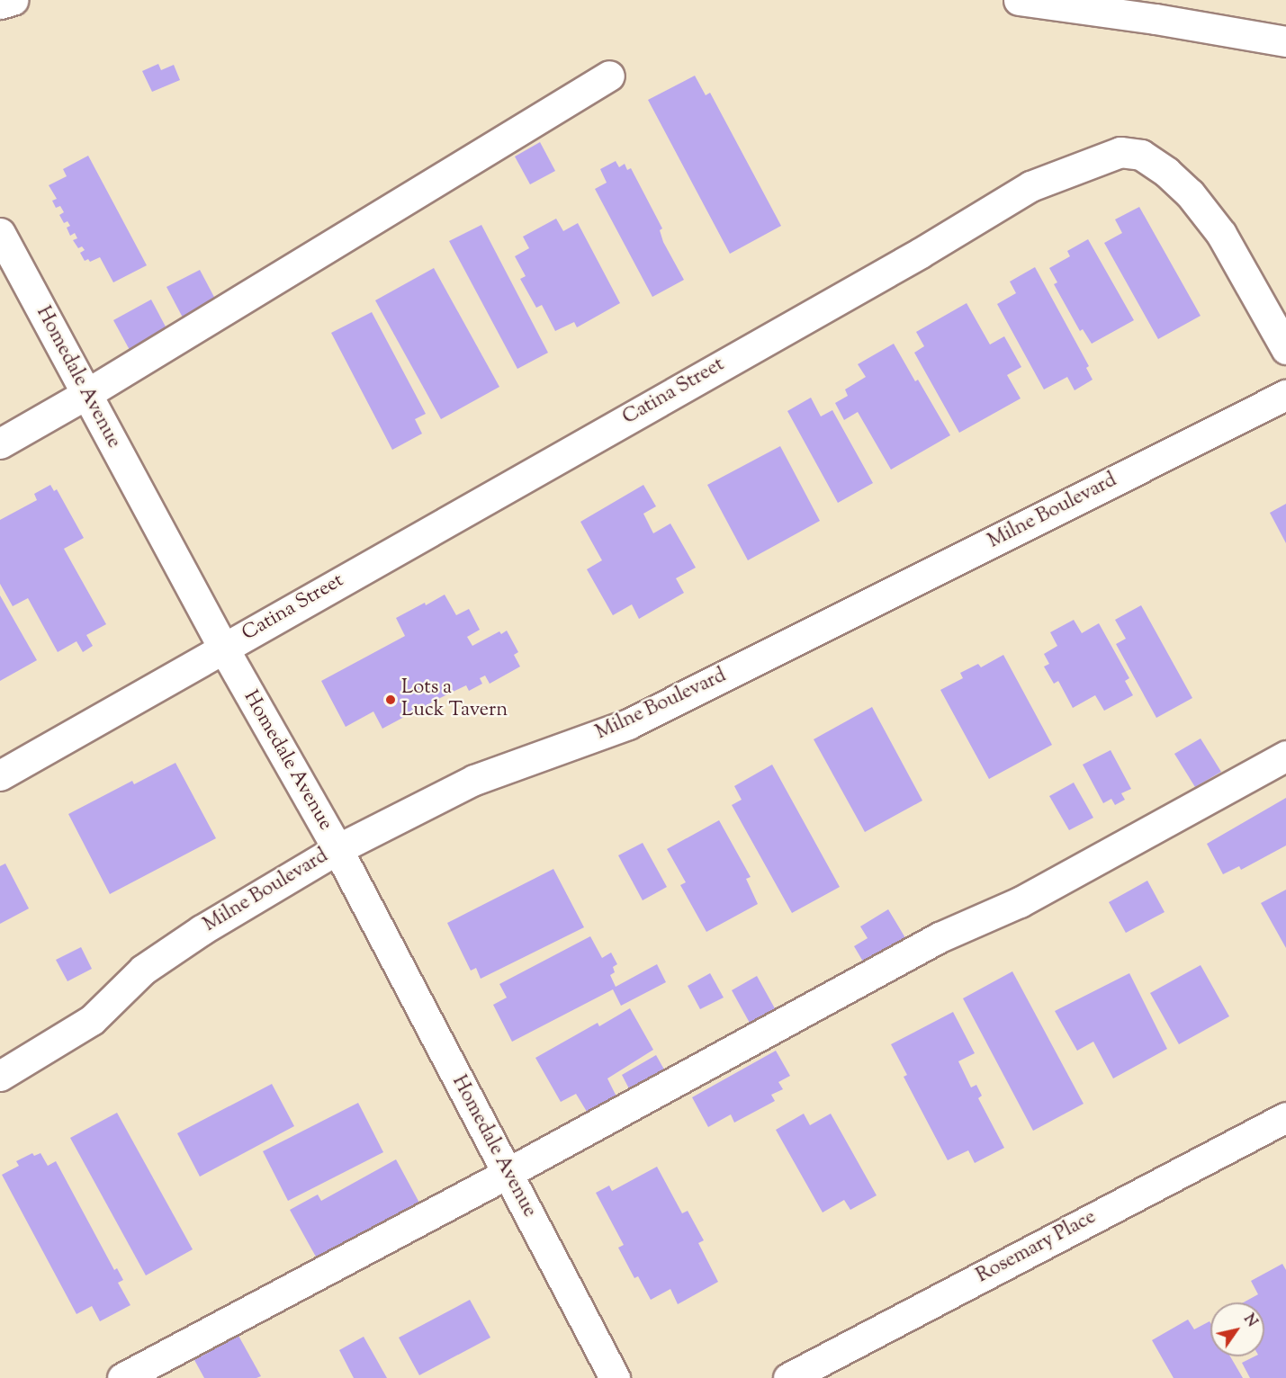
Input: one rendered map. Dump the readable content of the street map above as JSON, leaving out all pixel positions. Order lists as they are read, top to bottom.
{
  "streets": {
    "main road": [
      "Homedale Avenue",
      "Catina Street",
      "Milne Boulevard",
      "Rosemary Place"
    ]
  },
  "crossings": [
    ["Homedale Avenue", "Catina Street"],
    ["Homedale Avenue", "Milne Boulevard"]
  ],
  "places": ["Lots a Luck Tavern"],
  "north": "top right"
}
